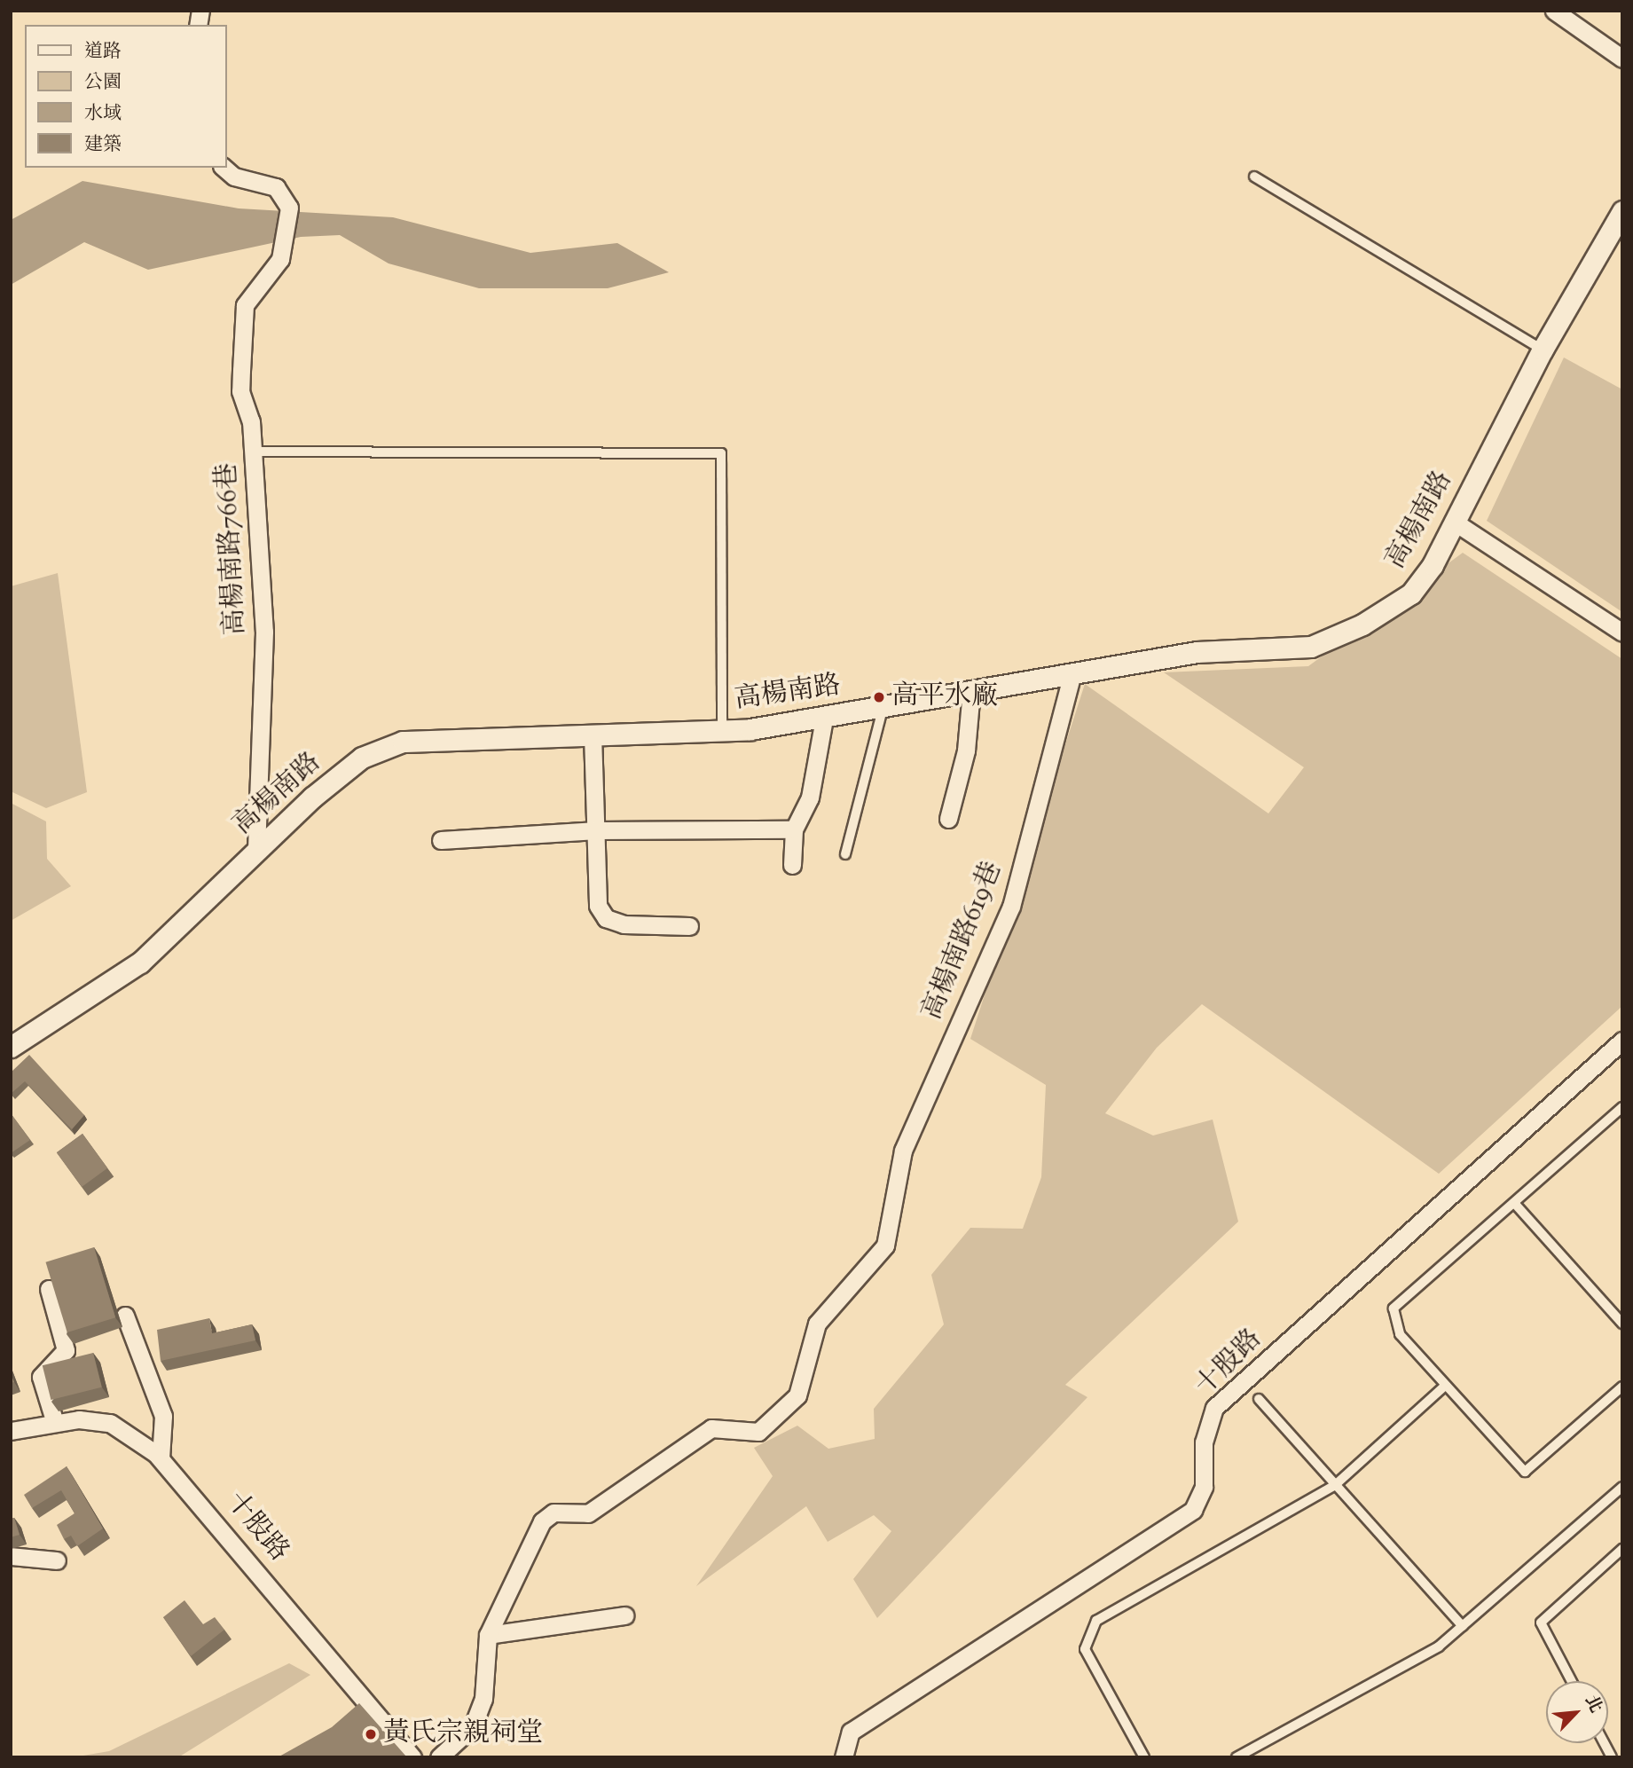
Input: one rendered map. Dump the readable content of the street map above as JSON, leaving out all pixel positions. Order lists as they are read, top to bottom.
{
  "streets": {
    "street": [
      "高楊南路",
      "高楊南路766巷",
      "高楊南路619巷",
      "十股路"
    ]
  },
  "crossings": [
    ["高楊南路", "高楊南路766巷"],
    ["高楊南路", "高楊南路619巷"]
  ],
  "places": ["高平水廠", "黃氏宗親祠堂"],
  "legend": [
    "道路",
    "公園",
    "水域",
    "建築"
  ],
  "north": "top right"
}
